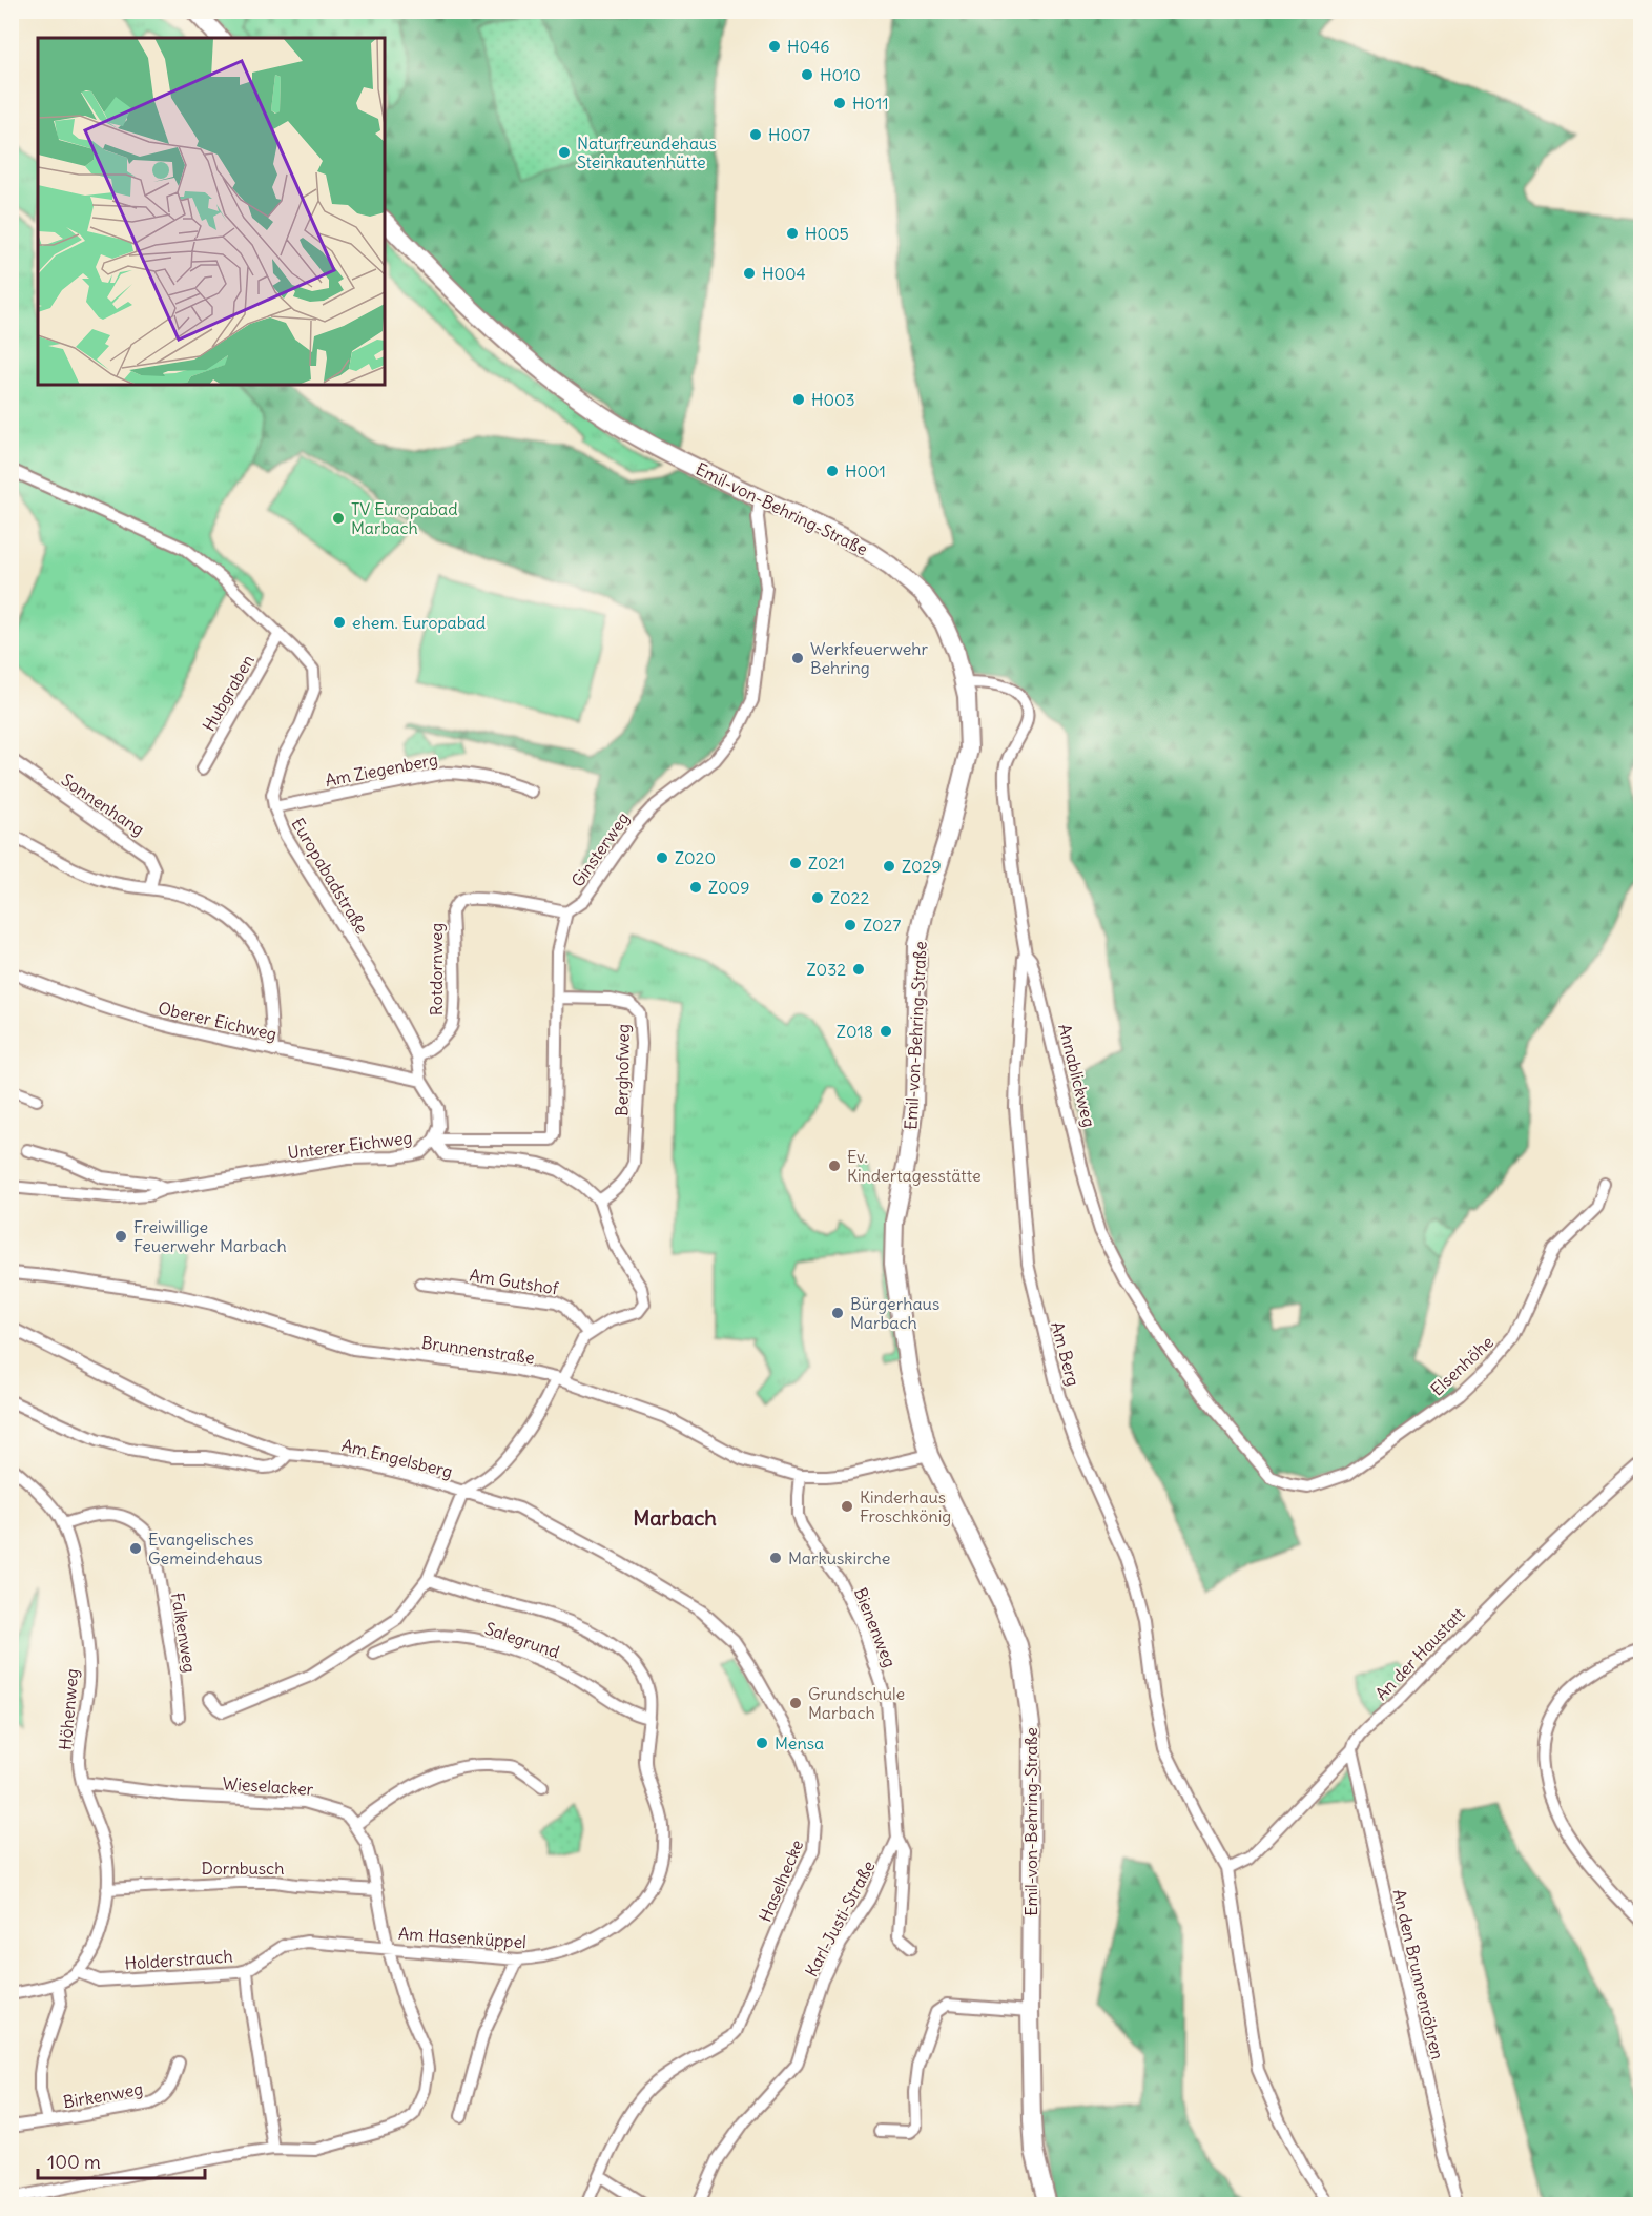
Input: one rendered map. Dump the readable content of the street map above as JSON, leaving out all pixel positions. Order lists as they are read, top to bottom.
{
  "streets": {
    "main road": ["Emil-von-Behring-Straße"],
    "street": [
      "Hubgraben",
      "Am Ziegenberg",
      "Sonnenhang",
      "Ginsterweg",
      "Europabadstraße",
      "Rotdornweg",
      "Oberer Eichweg",
      "Berghofweg",
      "Annablickweg",
      "Unterer Eichweg",
      "Am Gutshof",
      "Brunnenstraße",
      "Am Berg",
      "Elsenhöhe",
      "Am Engelsberg",
      "Bienenweg",
      "Falkenweg",
      "Salegrund",
      "An der Haustatt",
      "Höhenweg",
      "Wieselacker",
      "Dornbusch",
      "Haselhecke",
      "Karl-Justi-Straße",
      "Am Hasenküppel",
      "Holderstrauch",
      "An den Brunnenröhren",
      "Birkenweg"
    ]
  },
  "crossings": [
    ["Emil-von-Behring-Straße", "Ginsterweg"],
    ["Emil-von-Behring-Straße", "Annablickweg"],
    ["Emil-von-Behring-Straße", "Brunnenstraße"],
    ["Hubgraben", "Europabadstraße"],
    ["Am Ziegenberg", "Europabadstraße"],
    ["Ginsterweg", "Rotdornweg"],
    ["Europabadstraße", "Rotdornweg"],
    ["Europabadstraße", "Oberer Eichweg"],
    ["Europabadstraße", "Unterer Eichweg"],
    ["Oberer Eichweg", "Unterer Eichweg"],
    ["Annablickweg", "Am Berg"],
    ["Annablickweg", "Elsenhöhe"],
    ["Am Gutshof", "Am Engelsberg"],
    ["Brunnenstraße", "Am Engelsberg"],
    ["Brunnenstraße", "Bienenweg"],
    ["Am Berg", "An der Haustatt"],
    ["Am Engelsberg", "Haselhecke"],
    ["Bienenweg", "Karl-Justi-Straße"],
    ["Falkenweg", "Höhenweg"],
    ["Salegrund", "Am Hasenküppel"],
    ["An der Haustatt", "An den Brunnenröhren"],
    ["Höhenweg", "Wieselacker"],
    ["Höhenweg", "Dornbusch"],
    ["Höhenweg", "Holderstrauch"],
    ["Am Hasenküppel", "Holderstrauch"]
  ],
  "districts": ["Marbach"],
  "places": [
    "H046",
    "H010",
    "H011",
    "H007",
    "Naturfreundehaus Steinkautenhütte",
    "H005",
    "H004",
    "H003",
    "H001",
    "TV Europabad Marbach",
    "ehem. Europabad",
    "Werkfeuerwehr Behring",
    "Z020",
    "Z021",
    "Z029",
    "Z009",
    "Z022",
    "Z027",
    "Z032",
    "Z018",
    "Ev. Kindertagesstätte",
    "Freiwillige Feuerwehr Marbach",
    "Bürgerhaus Marbach",
    "Kinderhaus Froschkönig",
    "Evangelisches Gemeindehaus",
    "Markuskirche",
    "Grundschule Marbach",
    "Mensa"
  ],
  "scale_bar": "100 m"
}
